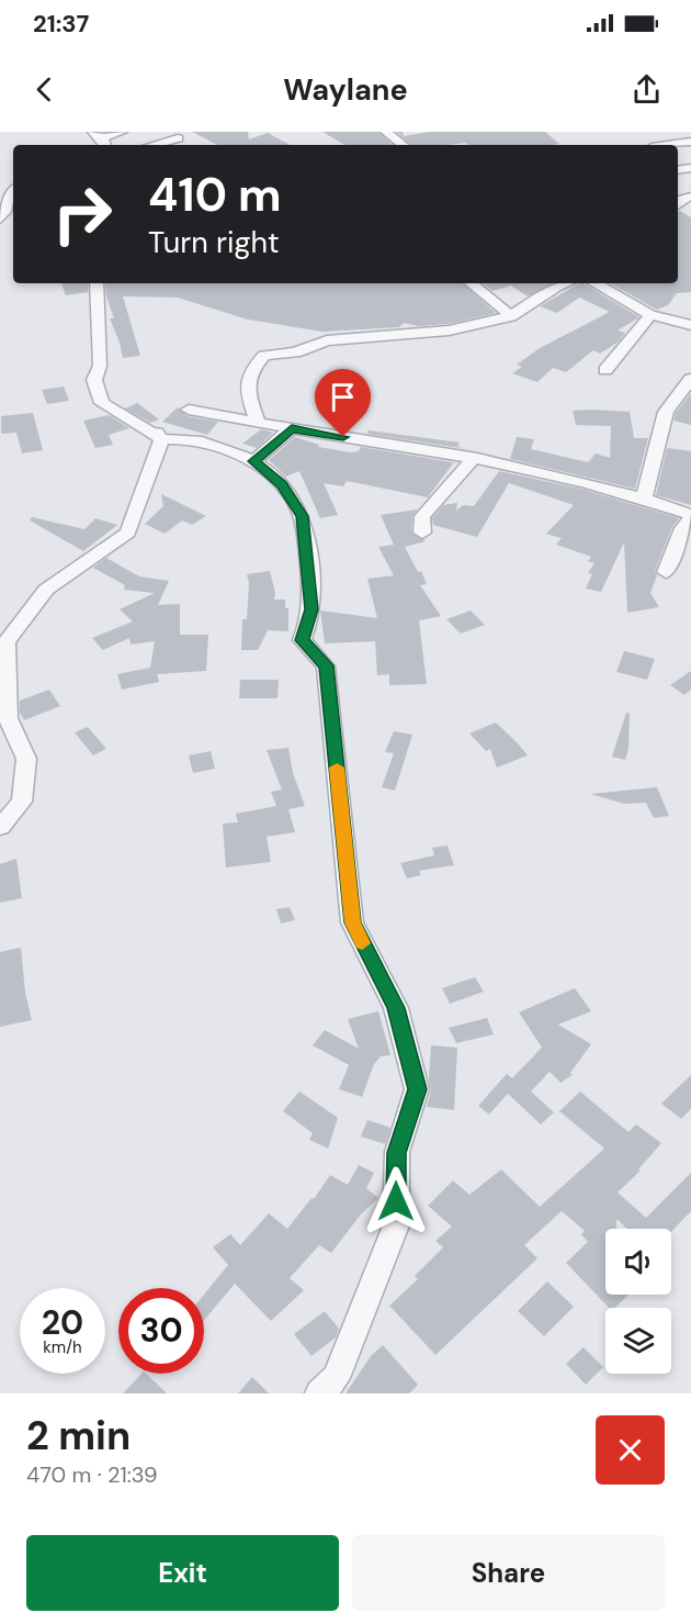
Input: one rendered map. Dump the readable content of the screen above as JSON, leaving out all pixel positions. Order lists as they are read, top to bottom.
{
  "page": {
    "status": "21:37",
    "header": "Waylane",
    "turn": ["410 m", "Turn right"],
    "speed": "20 km/h",
    "limit": "30",
    "heading": ["2 min", "470 m · 21:39"],
    "buttons": ["Exit", "Share"]
  }
}
